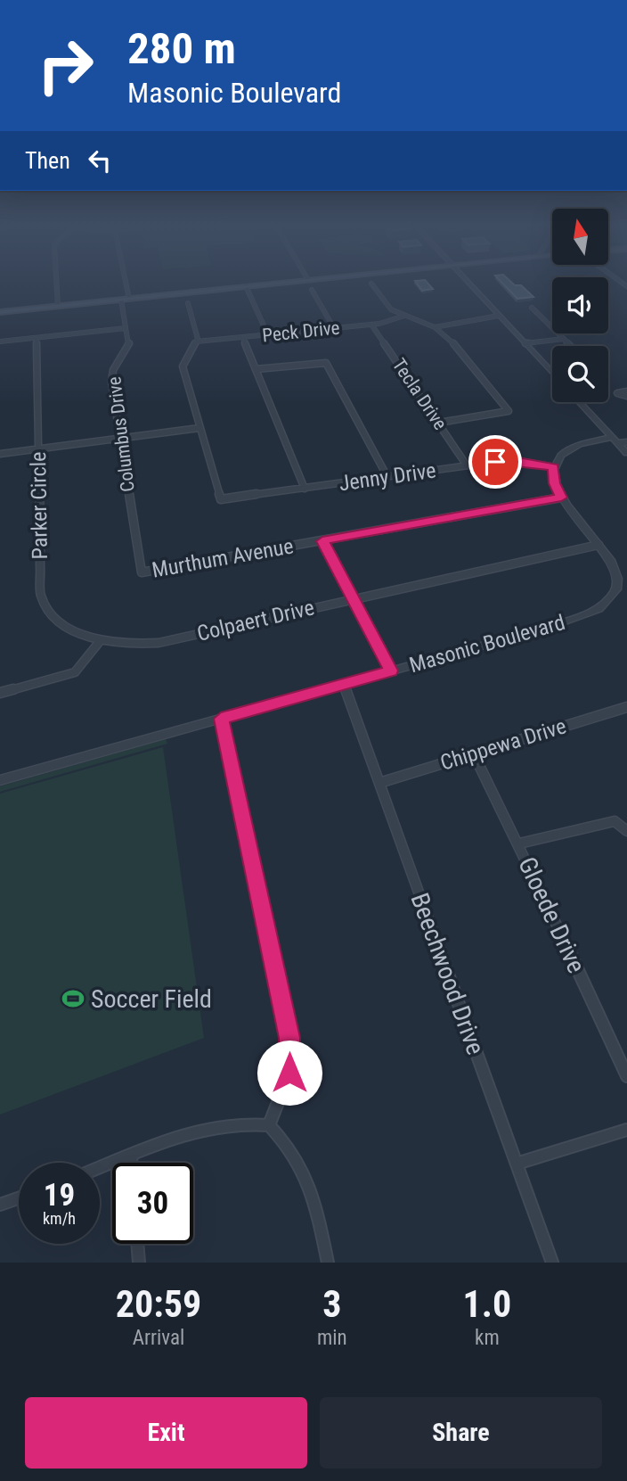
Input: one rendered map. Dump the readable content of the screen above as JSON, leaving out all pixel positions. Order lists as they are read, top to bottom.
{
  "streets": {
    "street": [
      "Peck Drive",
      "Tecla Drive",
      "Columbus Drive",
      "Jenny Drive",
      "Parker Circle",
      "Murthum Avenue",
      "Colpaert Drive",
      "Masonic Boulevard",
      "Chippewa Drive",
      "Gloede Drive",
      "Beechwood Drive"
    ]
  },
  "crossings": [
    ["Peck Drive", "Tecla Drive"],
    ["Tecla Drive", "Jenny Drive"],
    ["Columbus Drive", "Murthum Avenue"],
    ["Jenny Drive", "Masonic Boulevard"],
    ["Parker Circle", "Colpaert Drive"],
    ["Murthum Avenue", "Masonic Boulevard"],
    ["Colpaert Drive", "Masonic Boulevard"],
    ["Masonic Boulevard", "Beechwood Drive"],
    ["Chippewa Drive", "Gloede Drive"],
    ["Chippewa Drive", "Beechwood Drive"]
  ],
  "places": {
    "sports": ["Soccer Field"]
  },
  "north": "top",
  "page": {
    "turn": ["280 m", "Masonic Boulevard"],
    "then": "Then",
    "speed": "19 km/h",
    "limit": "30",
    "eta": [
      "20:59",
      "Arrival",
      "3",
      "min",
      "1.0",
      "km"
    ],
    "buttons": ["Exit", "Share"]
  }
}
